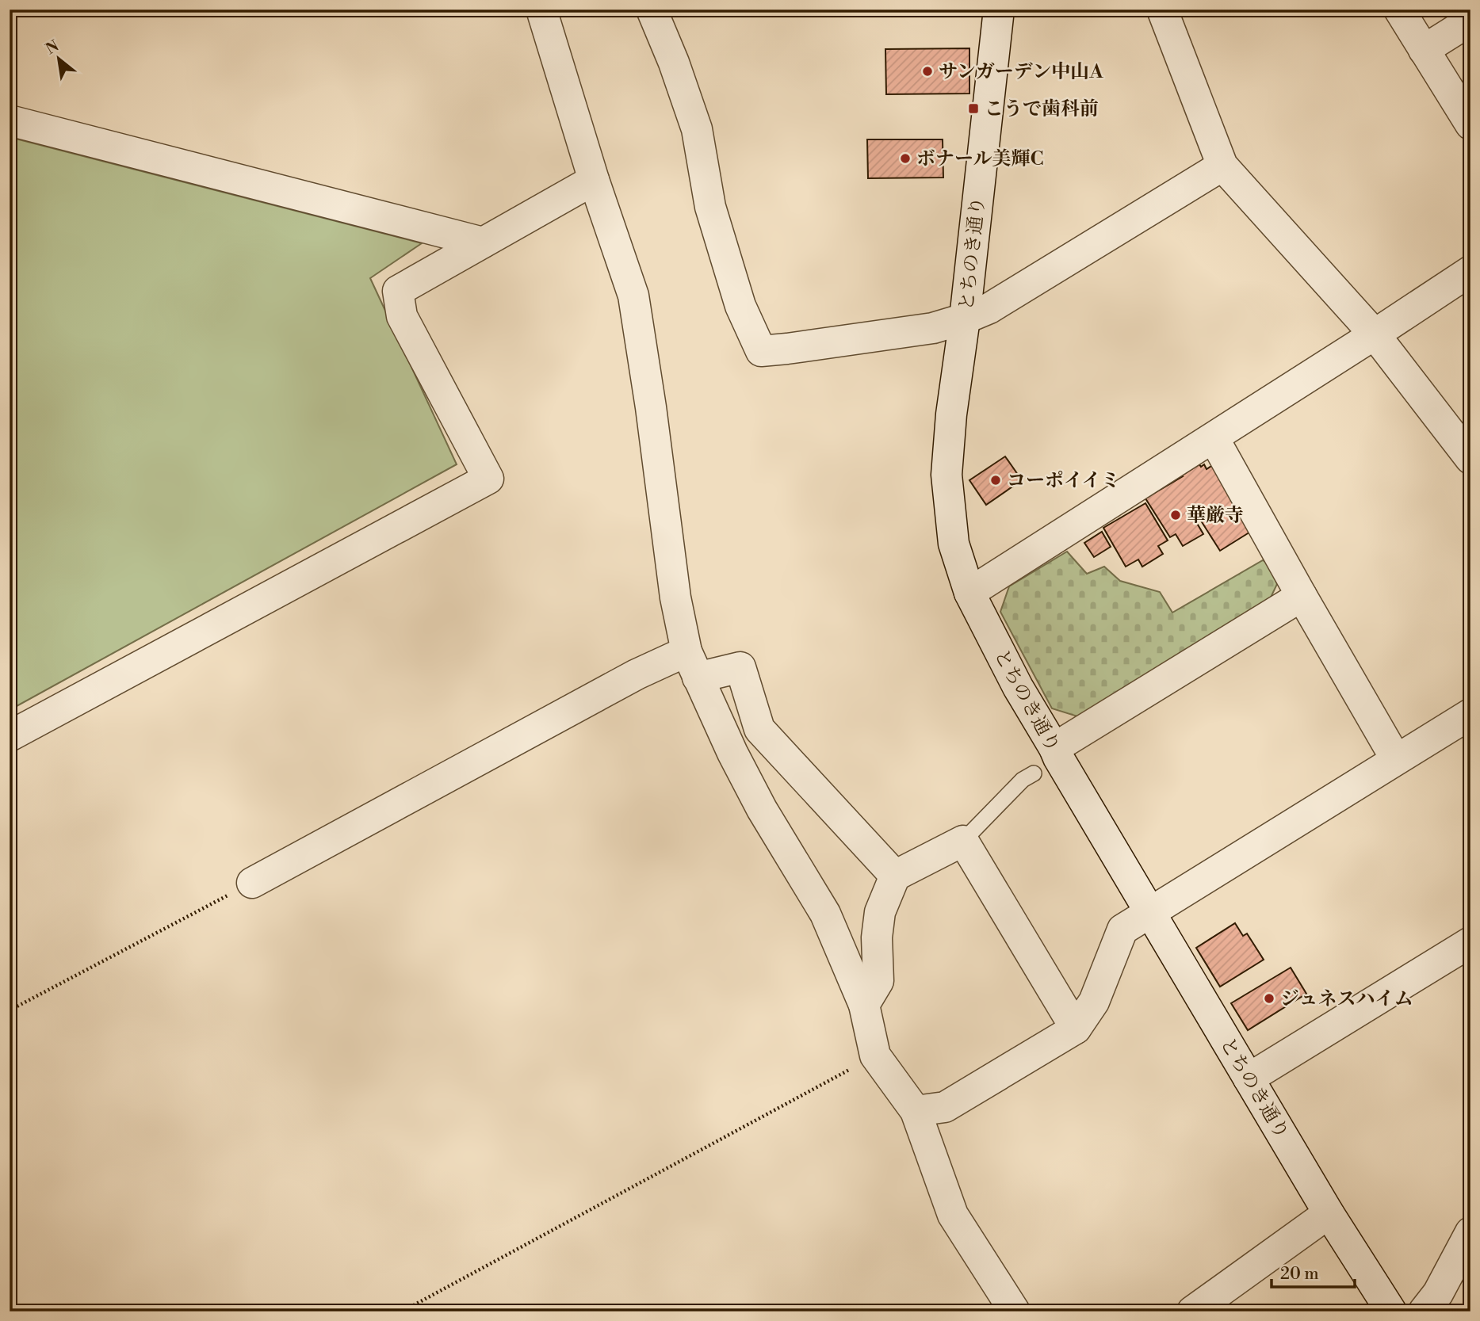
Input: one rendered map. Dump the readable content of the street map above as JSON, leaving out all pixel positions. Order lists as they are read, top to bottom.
{
  "streets": {
    "street": ["とちのき通り"]
  },
  "places": {
    "other": [
      "サンガーデン中山A",
      "ボナール美輝C",
      "コーポイイミ",
      "華厳寺",
      "ジュネスハイム"
    ],
    "transit": ["こうで歯科前"]
  },
  "scale_bar": "20 m",
  "north": "top left"
}
